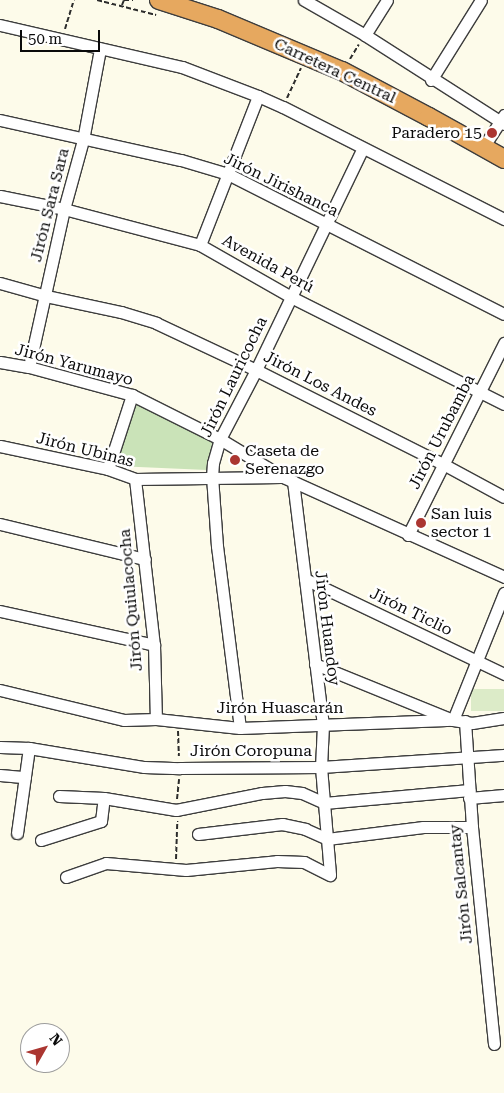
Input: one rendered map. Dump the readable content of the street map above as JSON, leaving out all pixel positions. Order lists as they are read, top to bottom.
{
  "streets": {
    "highway": ["Carretera Central"],
    "street": [
      "Jirón Jirishanca",
      "Jirón Sara Sara",
      "Avenida Perú",
      "Jirón Yarumayo",
      "Jirón Lauricocha",
      "Jirón Los Andes",
      "Jirón Urubamba",
      "Jirón Ubinas",
      "Jirón Quiulacocha",
      "Jirón Ticlio",
      "Jirón Huandoy",
      "Jirón Huascarán",
      "Jirón Coropuna",
      "Jirón Salcantay"
    ]
  },
  "crossings": [
    ["Jirón Jirishanca", "Jirón Sara Sara"],
    ["Jirón Jirishanca", "Jirón Lauricocha"],
    ["Jirón Sara Sara", "Avenida Perú"],
    ["Jirón Sara Sara", "Jirón Yarumayo"],
    ["Jirón Sara Sara", "Jirón Los Andes"],
    ["Avenida Perú", "Jirón Lauricocha"],
    ["Avenida Perú", "Jirón Urubamba"],
    ["Jirón Yarumayo", "Jirón Lauricocha"],
    ["Jirón Yarumayo", "Jirón Urubamba"],
    ["Jirón Yarumayo", "Jirón Ubinas"],
    ["Jirón Yarumayo", "Jirón Huandoy"],
    ["Jirón Lauricocha", "Jirón Los Andes"],
    ["Jirón Lauricocha", "Jirón Ubinas"],
    ["Jirón Lauricocha", "Jirón Huascarán"],
    ["Jirón Los Andes", "Jirón Urubamba"],
    ["Jirón Ubinas", "Jirón Quiulacocha"],
    ["Jirón Ubinas", "Jirón Huandoy"],
    ["Jirón Quiulacocha", "Jirón Huascarán"],
    ["Jirón Ticlio", "Jirón Huandoy"],
    ["Jirón Ticlio", "Jirón Salcantay"],
    ["Jirón Huandoy", "Jirón Huascarán"],
    ["Jirón Huandoy", "Jirón Coropuna"],
    ["Jirón Huascarán", "Jirón Salcantay"],
    ["Jirón Coropuna", "Jirón Salcantay"]
  ],
  "places": ["Paradero 15", "Caseta de Serenazgo", "San luis sector 1"],
  "scale_bar": "50 m",
  "north": "top right"
}
